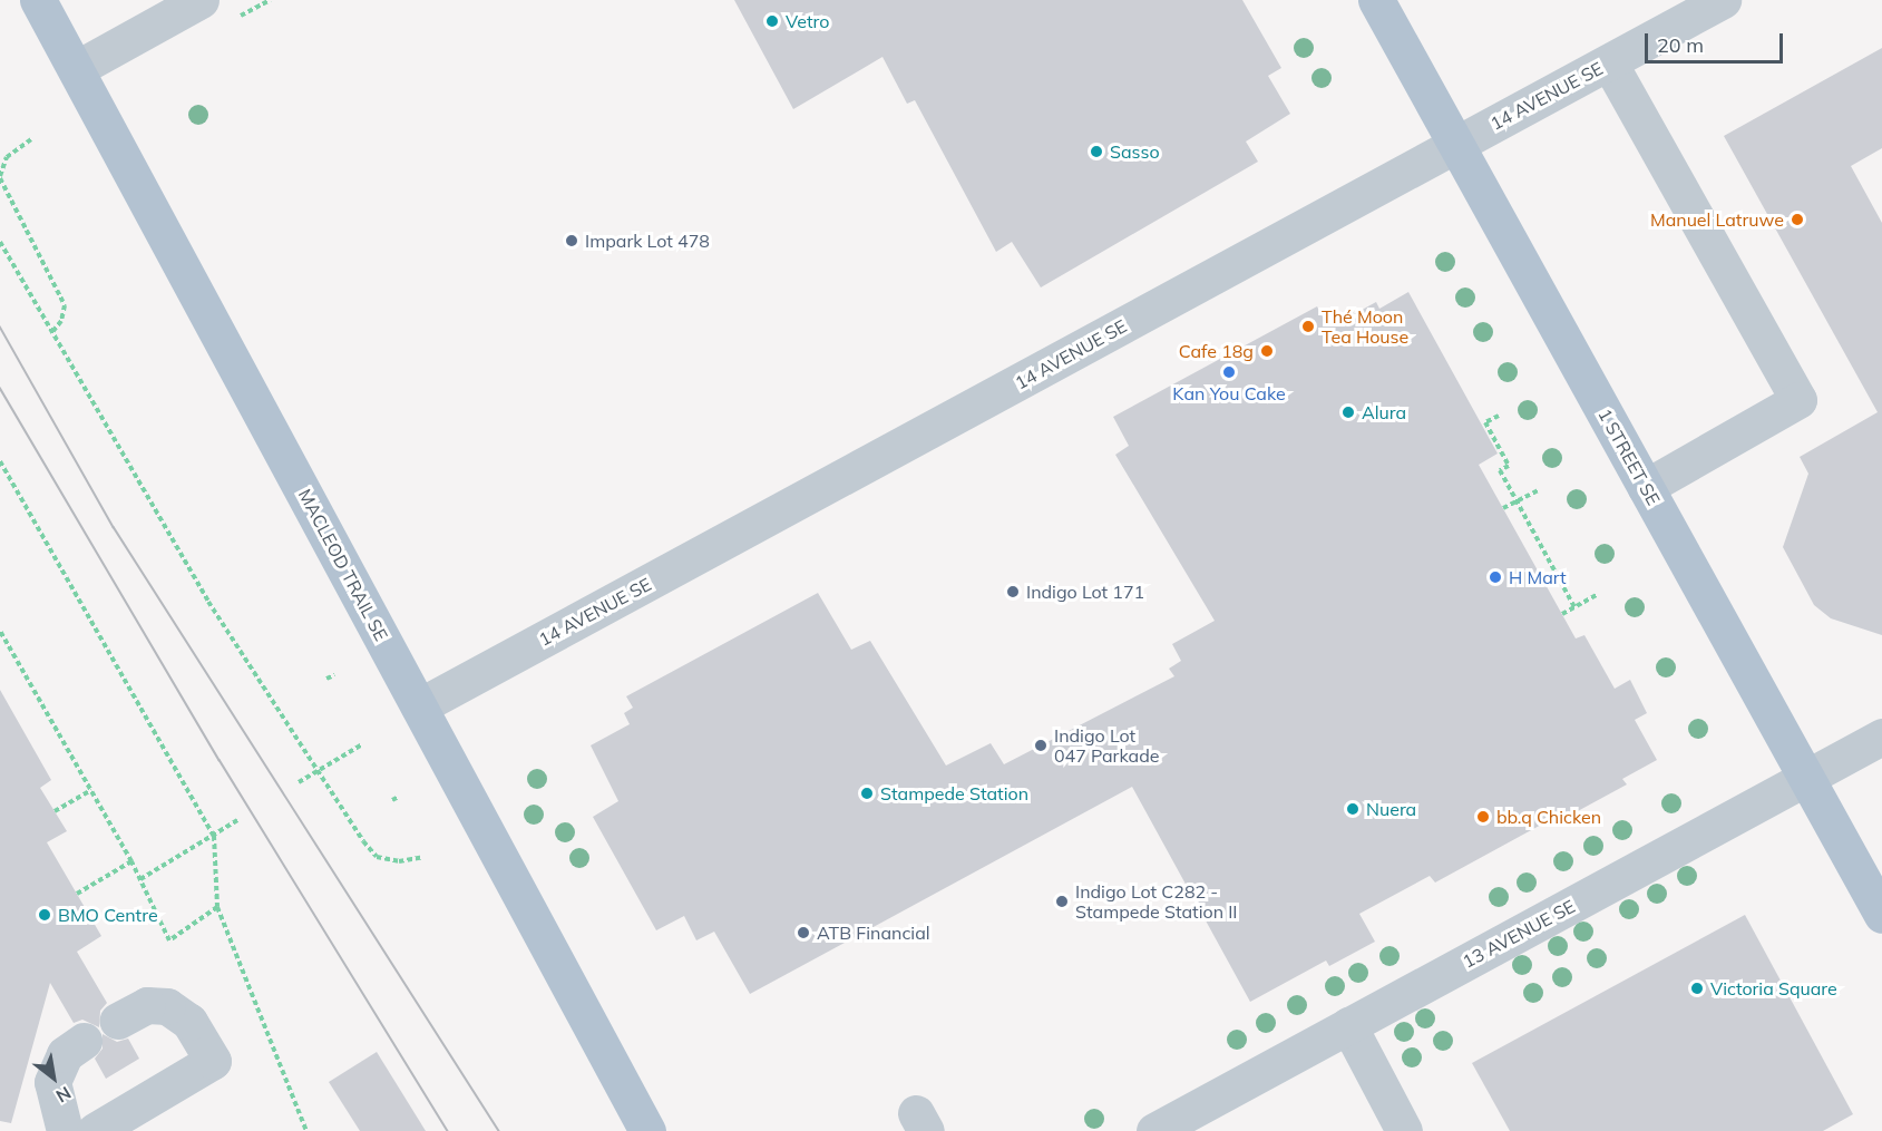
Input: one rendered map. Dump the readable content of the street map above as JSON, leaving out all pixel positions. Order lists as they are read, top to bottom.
{
  "streets": {
    "main road": ["1 STREET SE", "MACLEOD TRAIL SE"],
    "street": ["14 AVENUE SE", "13 AVENUE SE"]
  },
  "crossings": [
    ["14 AVENUE SE", "1 STREET SE"],
    ["14 AVENUE SE", "MACLEOD TRAIL SE"],
    ["1 STREET SE", "13 AVENUE SE"]
  ],
  "places": [
    "Vetro",
    "Sasso",
    "Manuel Latruwe",
    "Impark Lot 478",
    "Thé Moon Tea House",
    "Cafe 18g",
    "Kan You Cake",
    "Alura",
    "H Mart",
    "Indigo Lot 171",
    "Indigo Lot 047 Parkade",
    "Stampede Station",
    "Nuera",
    "bb.q Chicken",
    "Indigo Lot C282 - Stampede Station II",
    "BMO Centre",
    "ATB Financial",
    "Victoria Square"
  ],
  "scale_bar": "20 m",
  "north": "bottom right"
}
